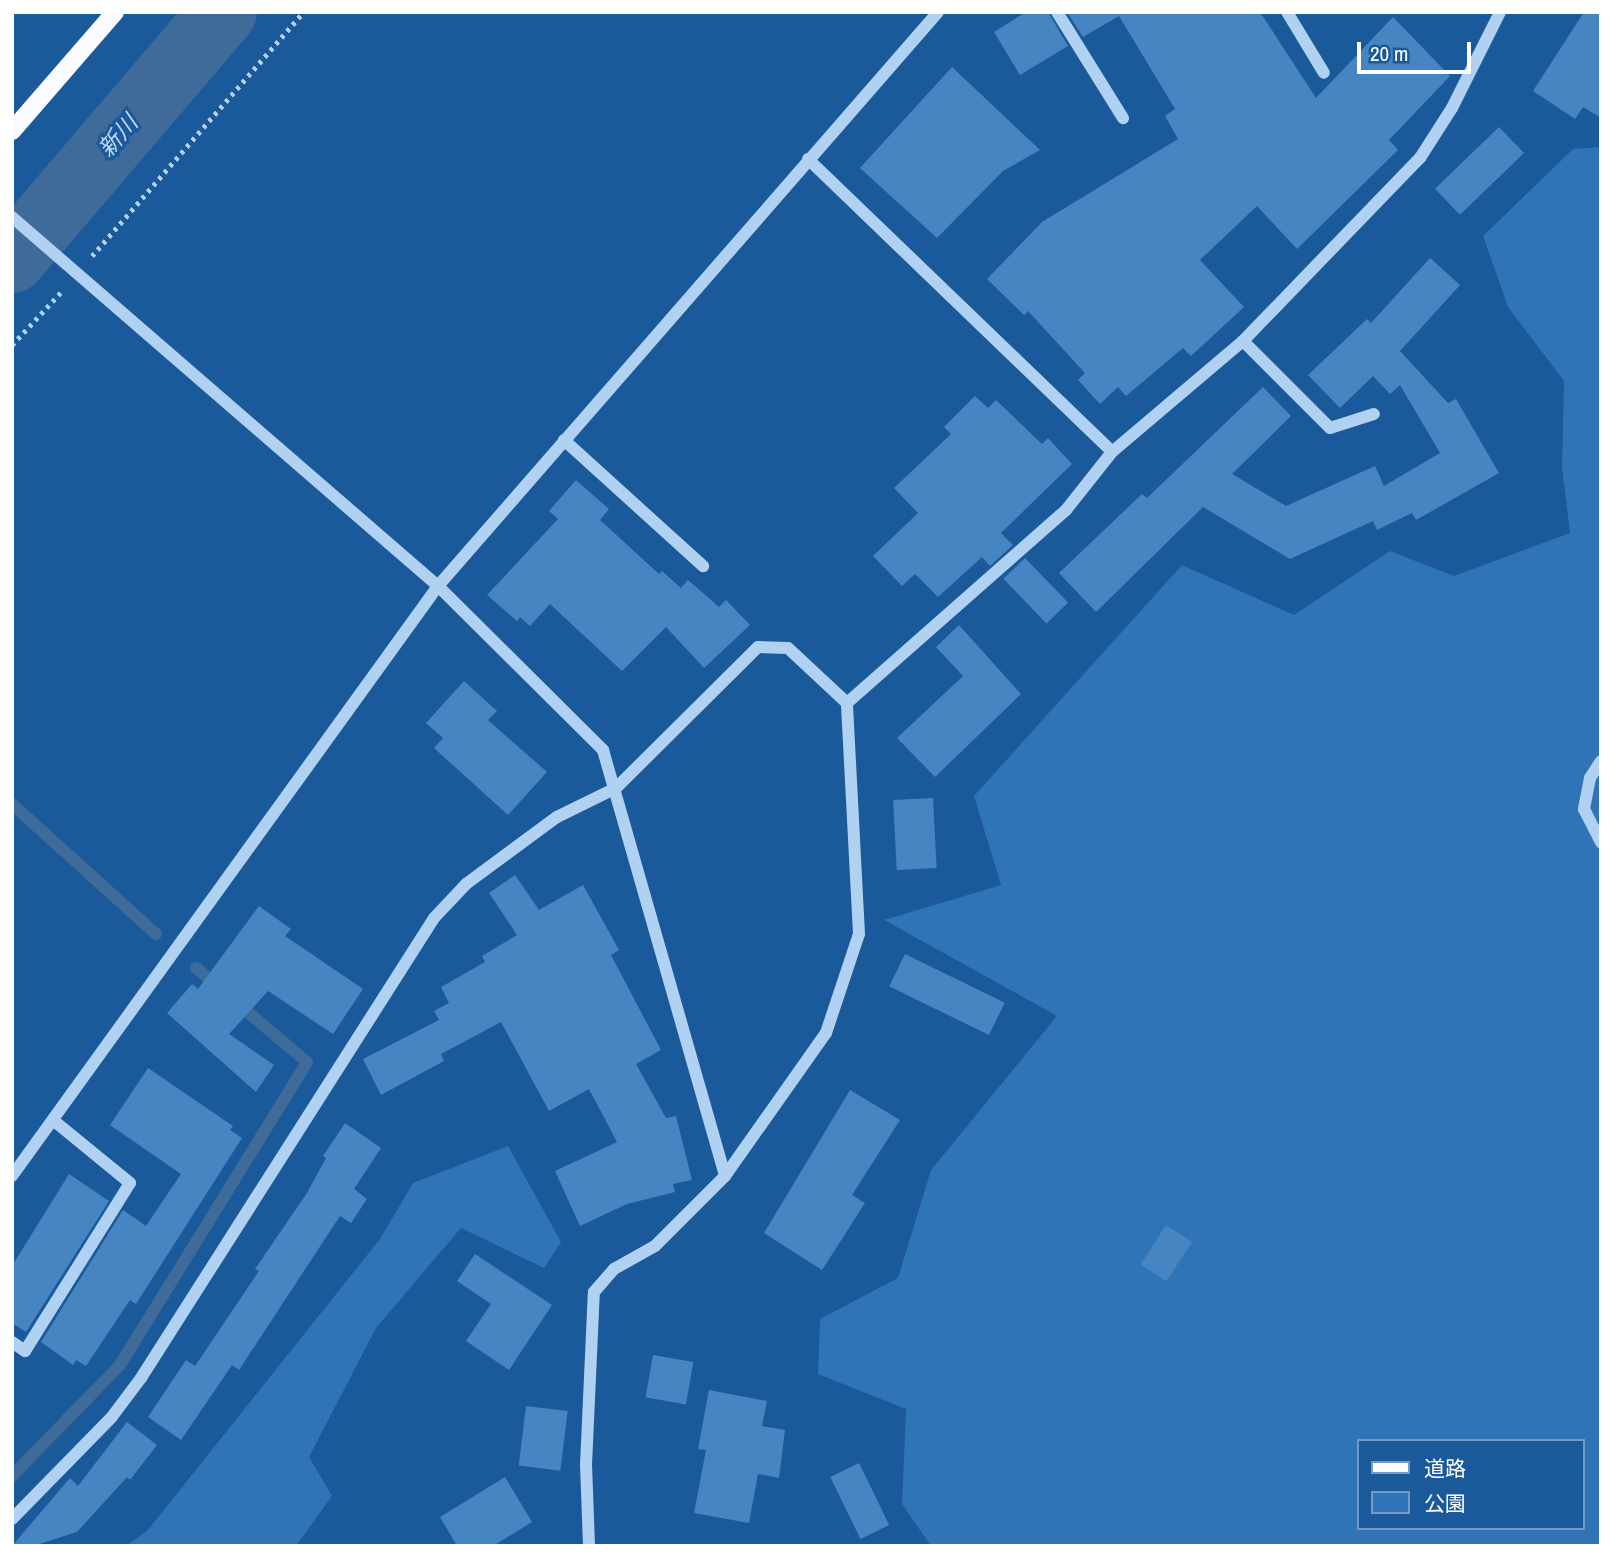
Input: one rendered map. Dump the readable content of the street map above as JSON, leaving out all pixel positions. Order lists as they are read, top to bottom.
{
  "water": ["新川"],
  "legend": ["道路", "公園"],
  "scale_bar": "20 m"
}
